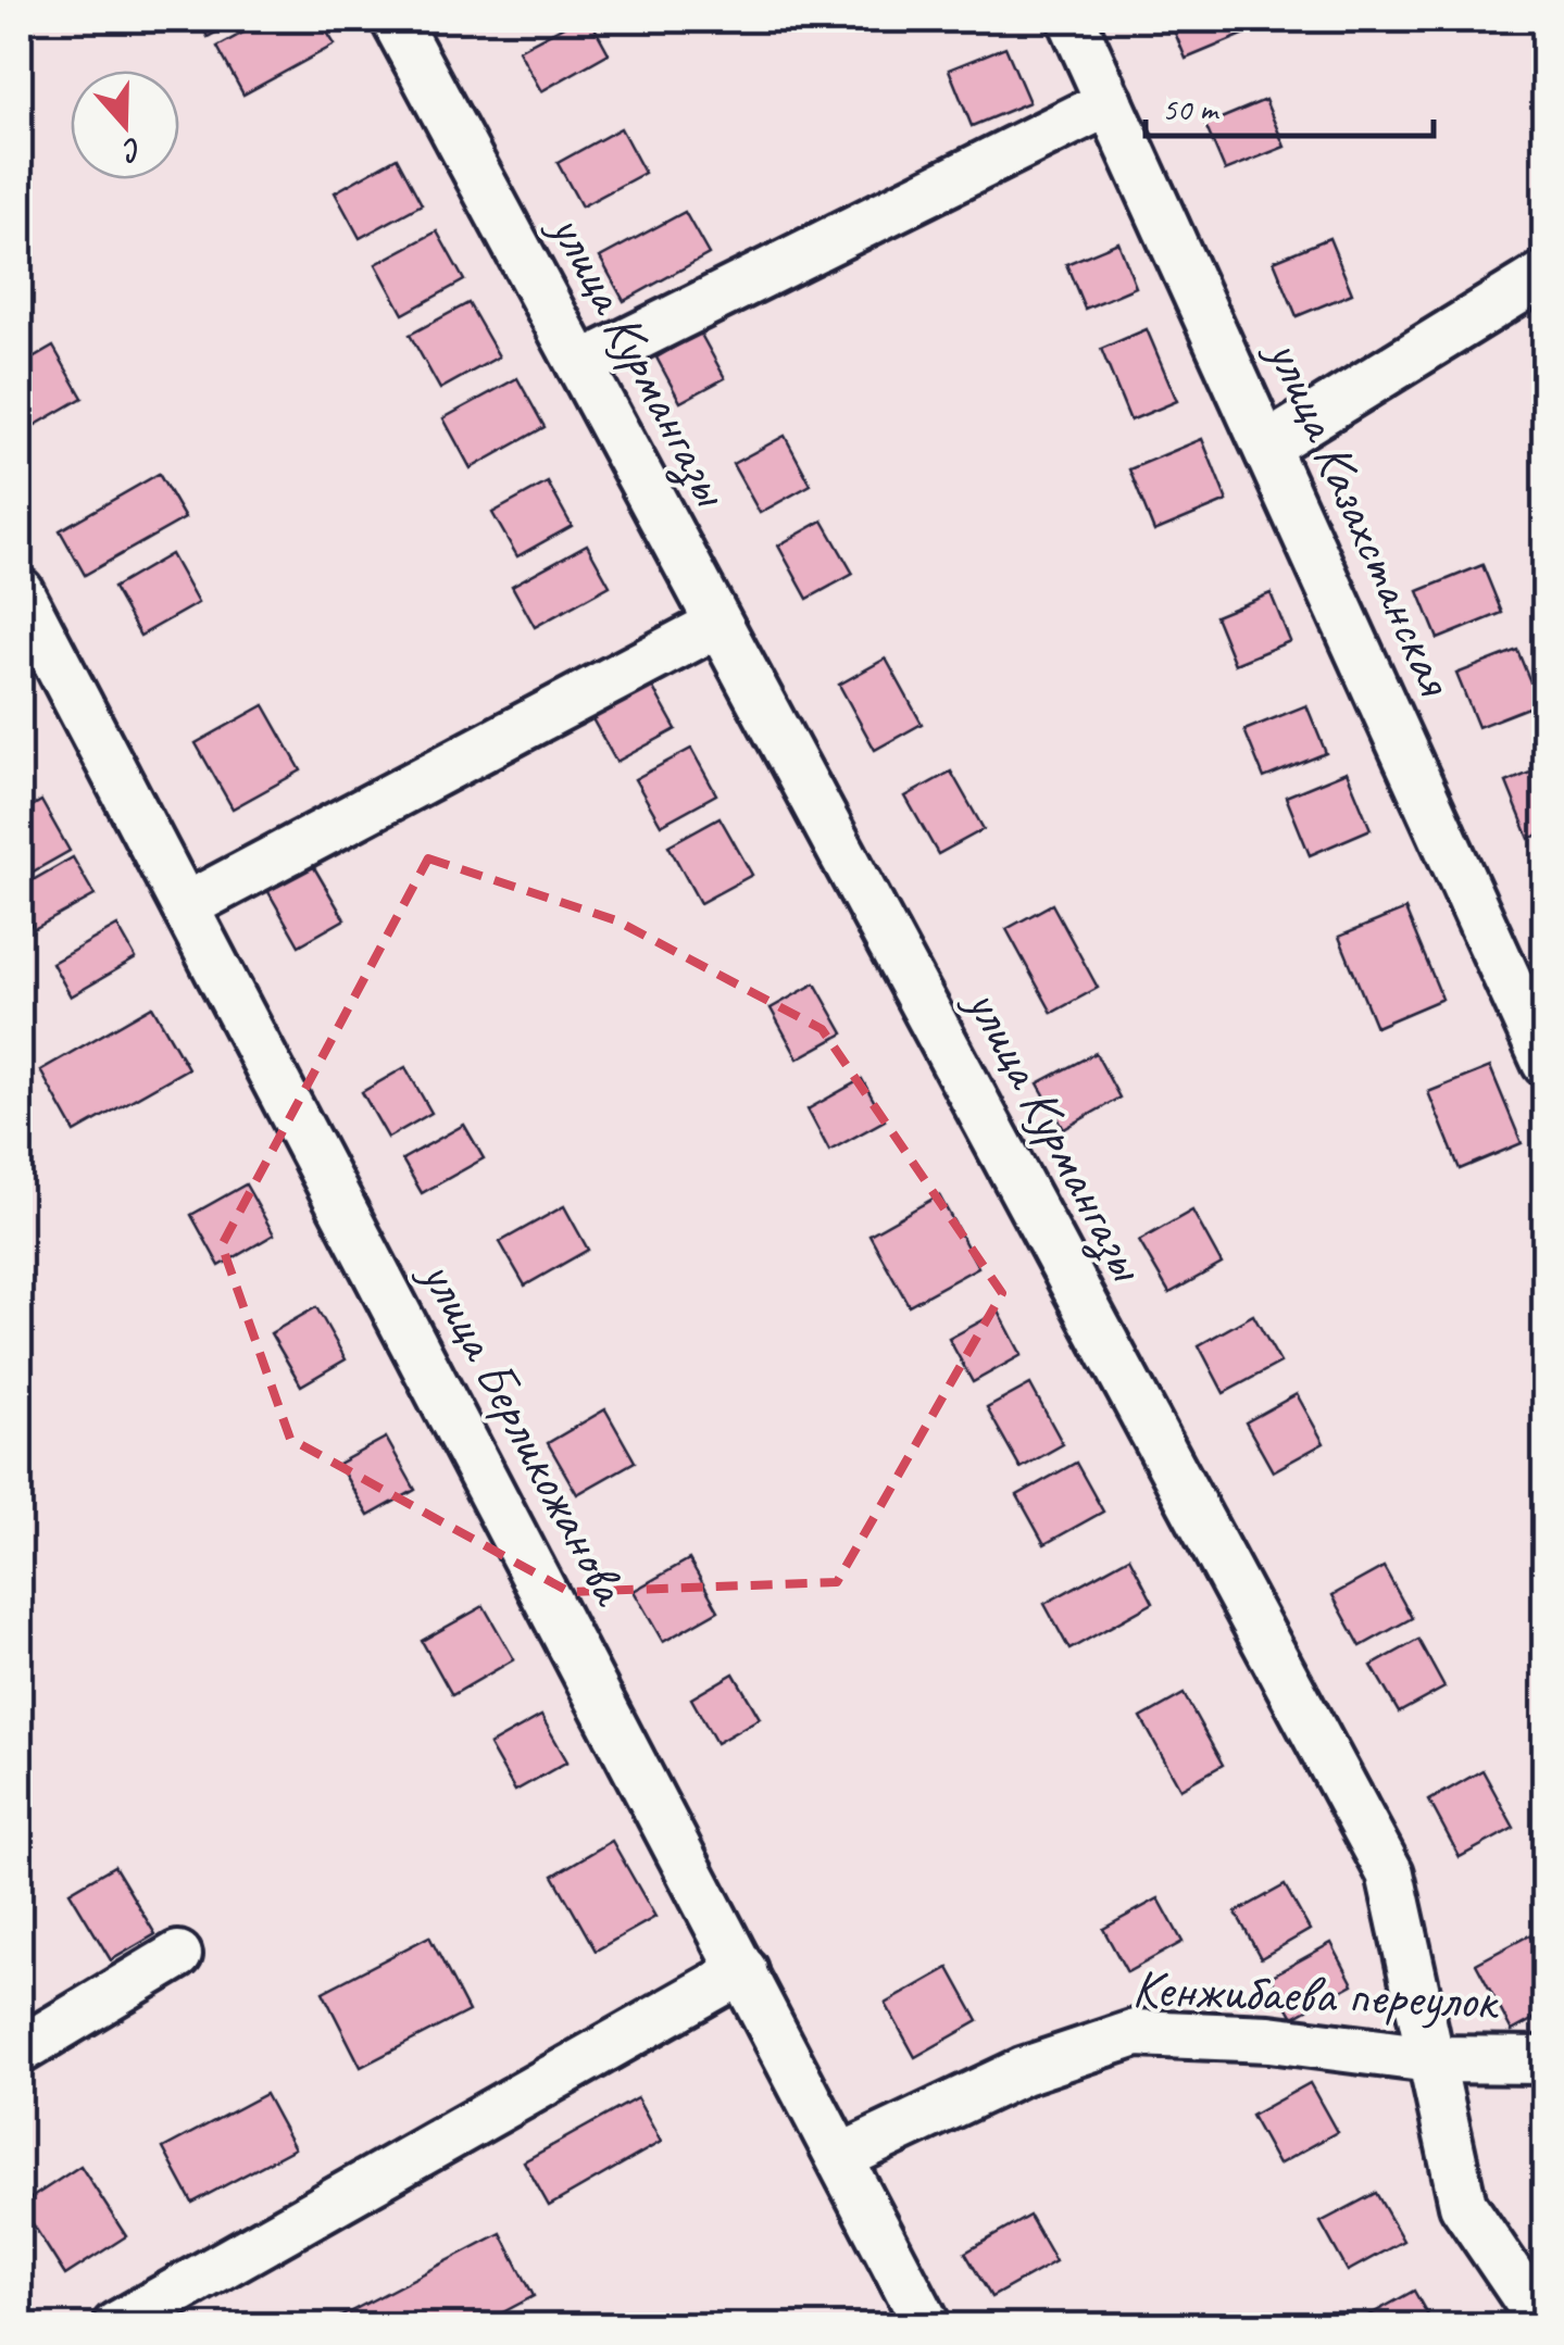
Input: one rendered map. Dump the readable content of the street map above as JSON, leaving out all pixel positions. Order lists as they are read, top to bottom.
{
  "streets": {
    "street": [
      "улица Курмангазы",
      "улица Казахстанская",
      "улица Берликожанова",
      "Кенжибаева переулок"
    ]
  },
  "crossings": [
    ["улица Курмангазы", "Кенжибаева переулок"],
    ["улица Берликожанова", "Кенжибаева переулок"]
  ],
  "scale_bar": "50 m",
  "north": "bottom"
}
